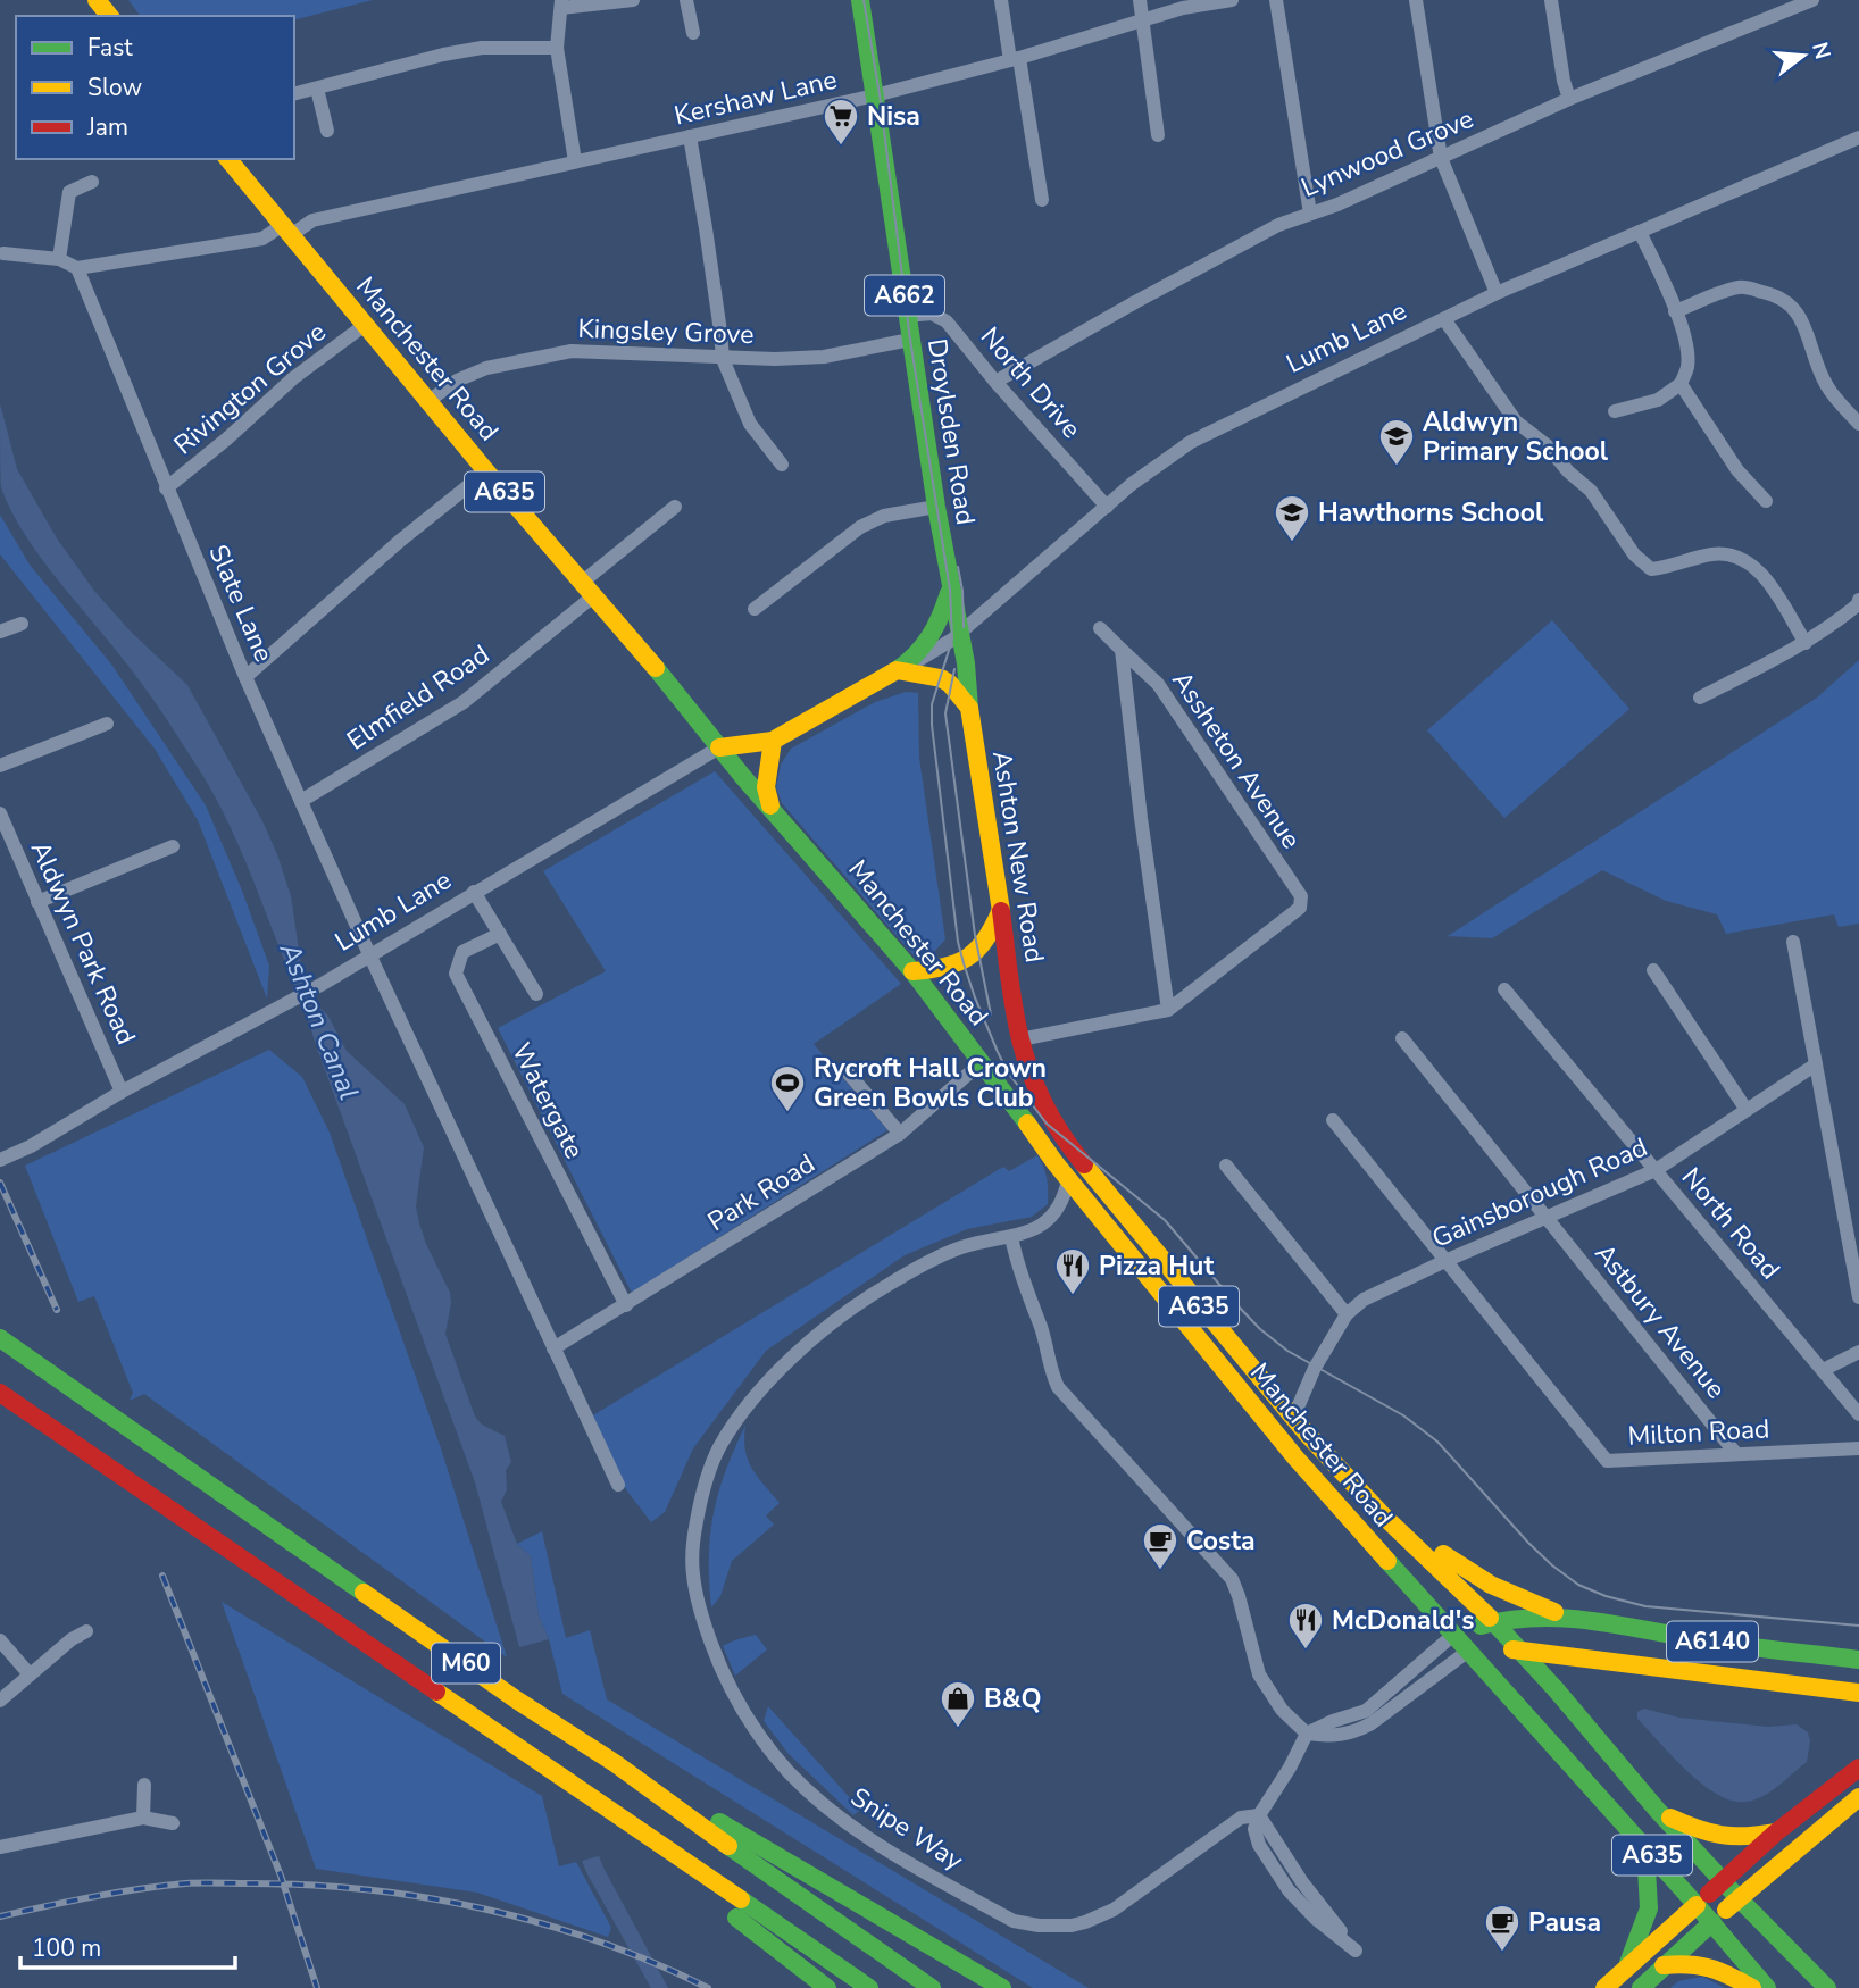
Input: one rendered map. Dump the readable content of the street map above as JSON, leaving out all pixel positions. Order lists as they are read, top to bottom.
{
  "streets": {
    "main road": [
      "A662",
      "Lumb Lane",
      "Manchester Road",
      "Droylsden Road",
      "A635",
      "Ashton New Road",
      "A6140",
      "M60"
    ],
    "street": [
      "Kershaw Lane",
      "Lynwood Grove",
      "Kingsley Grove",
      "North Drive",
      "Rivington Grove",
      "Slate Lane",
      "Elmfield Road",
      "Assheton Avenue",
      "Aldwyn Park Road",
      "Watergate",
      "Park Road",
      "Gainsborough Road",
      "North Road",
      "Astbury Avenue",
      "Milton Road",
      "Snipe Way"
    ]
  },
  "crossings": [
    ["Kershaw Lane", "Manchester Road"],
    ["Kershaw Lane", "Droylsden Road"],
    ["Kershaw Lane", "Slate Lane"],
    ["Lynwood Grove", "North Drive"],
    ["Kingsley Grove", "Manchester Road"],
    ["Kingsley Grove", "Droylsden Road"],
    ["Lumb Lane", "Manchester Road"],
    ["Lumb Lane", "North Drive"],
    ["Lumb Lane", "Droylsden Road"],
    ["Lumb Lane", "Slate Lane"],
    ["Lumb Lane", "Ashton New Road"],
    ["Lumb Lane", "Aldwyn Park Road"],
    ["Manchester Road", "Rivington Grove"],
    ["Manchester Road", "A635"],
    ["Manchester Road", "Elmfield Road"],
    ["Manchester Road", "Assheton Avenue"],
    ["Manchester Road", "Ashton New Road"],
    ["Manchester Road", "Park Road"],
    ["Manchester Road", "Gainsborough Road"],
    ["Manchester Road", "A6140"],
    ["Manchester Road", "Snipe Way"],
    ["North Drive", "Droylsden Road"],
    ["Rivington Grove", "Slate Lane"],
    ["Droylsden Road", "Ashton New Road"],
    ["Slate Lane", "Elmfield Road"],
    ["Assheton Avenue", "Ashton New Road"],
    ["Assheton Avenue", "Park Road"],
    ["Ashton New Road", "Park Road"],
    ["Watergate", "Park Road"],
    ["Gainsborough Road", "North Road"],
    ["Gainsborough Road", "Astbury Avenue"],
    ["Gainsborough Road", "Milton Road"],
    ["Astbury Avenue", "Milton Road"]
  ],
  "water": ["Ashton Canal"],
  "places": {
    "supermarket": ["Nisa"],
    "school or university": ["Aldwyn Primary School", "Hawthorns School"],
    "sports": ["Rycroft Hall Crown Green Bowls Club"],
    "restaurant": ["Pizza Hut", "McDonald's"],
    "cafe": ["Costa", "Pausa"],
    "shop": ["B&Q"]
  },
  "legend": ["Fast", "Slow", "Jam"],
  "scale_bar": "100 m",
  "north": "right"
}
